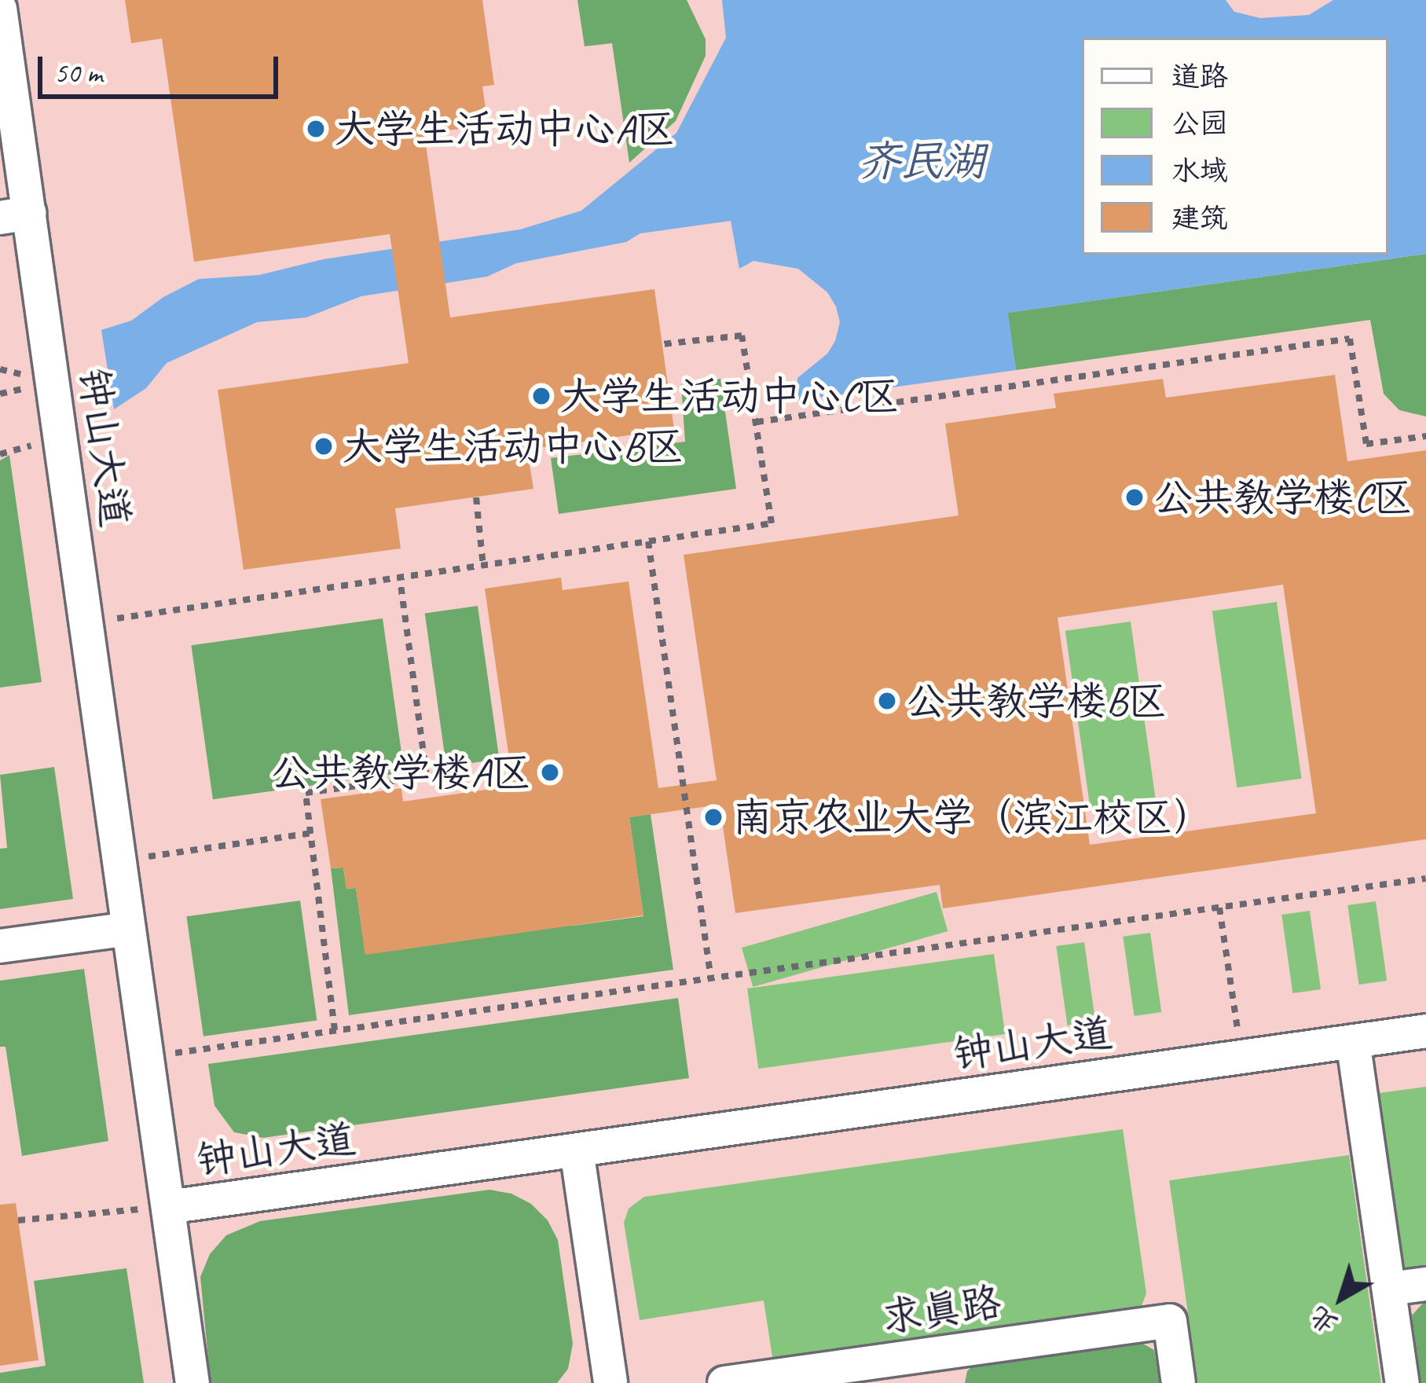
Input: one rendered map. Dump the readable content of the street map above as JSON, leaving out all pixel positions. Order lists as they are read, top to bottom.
{
  "streets": {
    "lane": ["钟山大道", "求真路"]
  },
  "water": ["齐民湖"],
  "places": [
    "大学生活动中心A区",
    "大学生活动中心C区",
    "大学生活动中心B区",
    "公共教学楼C区",
    "公共教学楼B区",
    "公共教学楼A区",
    "南京农业大学（滨江校区）"
  ],
  "legend": [
    "道路",
    "公园",
    "水域",
    "建筑"
  ],
  "scale_bar": "50 m",
  "north": "bottom left"
}
